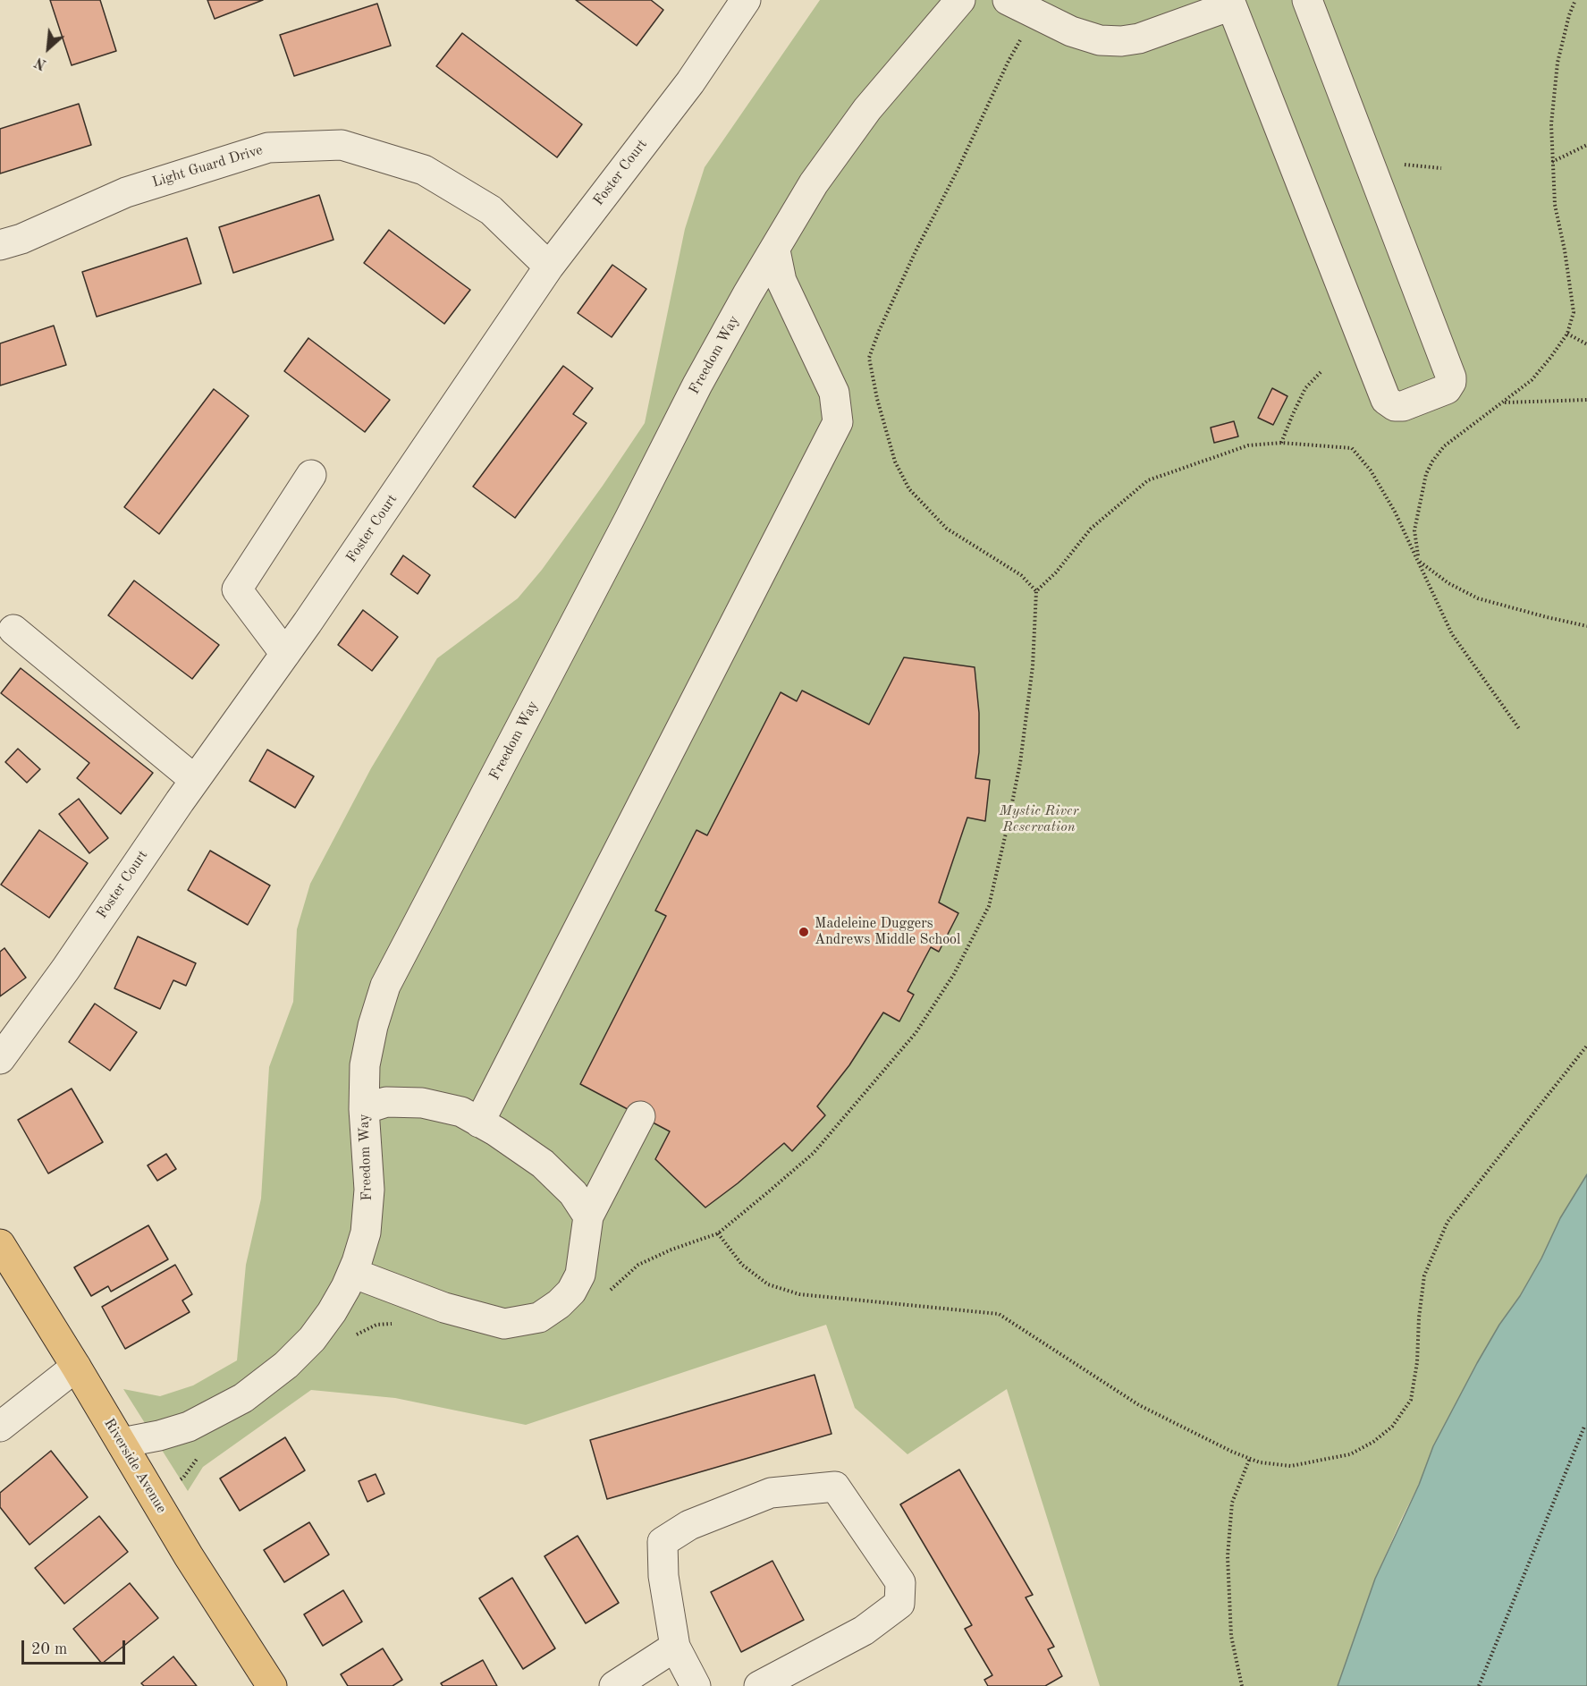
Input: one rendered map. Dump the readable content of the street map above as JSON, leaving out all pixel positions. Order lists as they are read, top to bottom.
{
  "streets": {
    "main road": ["Riverside Avenue"],
    "street": ["Light Guard Drive", "Foster Court", "Freedom Way"]
  },
  "crossings": [
    ["Light Guard Drive", "Foster Court"],
    ["Freedom Way", "Riverside Avenue"]
  ],
  "parks": ["Mystic River Reservation"],
  "places": ["Madeleine Duggers Andrews Middle School"],
  "scale_bar": "20 m",
  "north": "bottom left"
}
